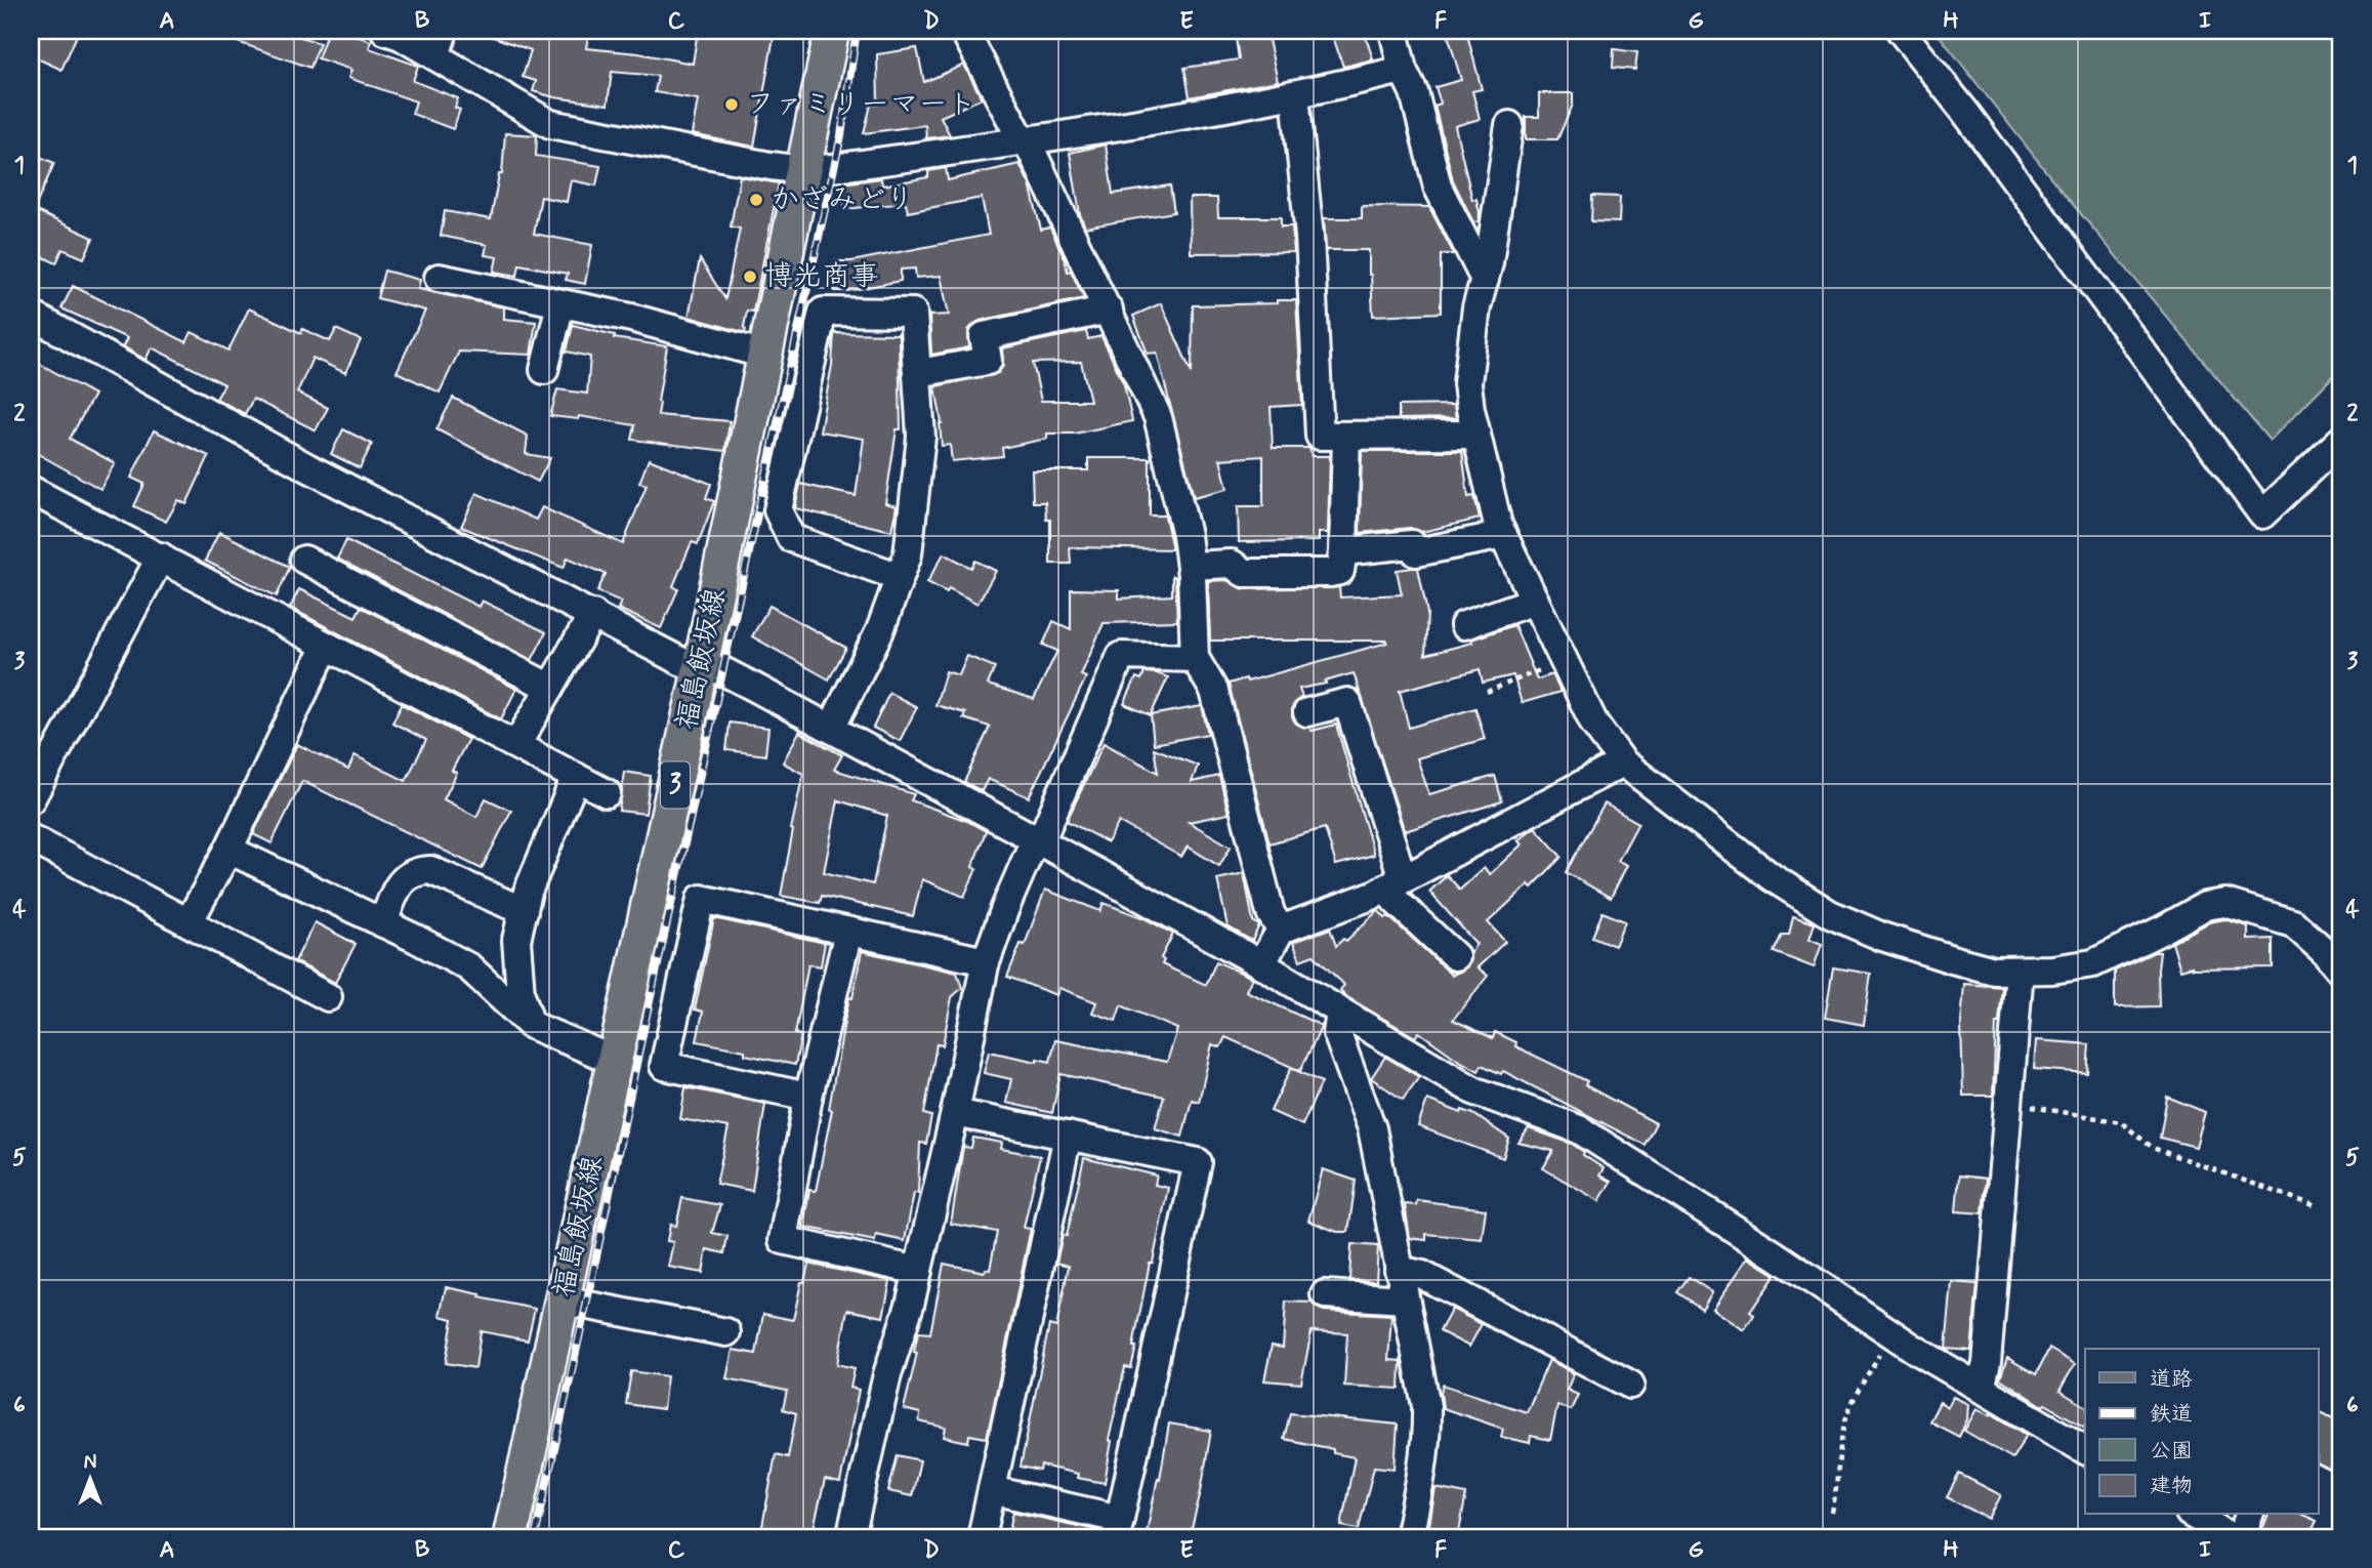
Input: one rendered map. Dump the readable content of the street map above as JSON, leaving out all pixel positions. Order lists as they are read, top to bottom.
{
  "streets": {
    "main road": ["福島飯坂線", "3"]
  },
  "places": ["ファミリーマート", "かざみどり", "博光商事"],
  "legend": [
    "道路",
    "鉄道",
    "公園",
    "建物"
  ],
  "north": "top",
  "grid": {
    "columns": [
      "A",
      "B",
      "C",
      "D",
      "E",
      "F",
      "G",
      "H",
      "I"
    ],
    "rows": [
      "1",
      "2",
      "3",
      "4",
      "5",
      "6"
    ]
  }
}
